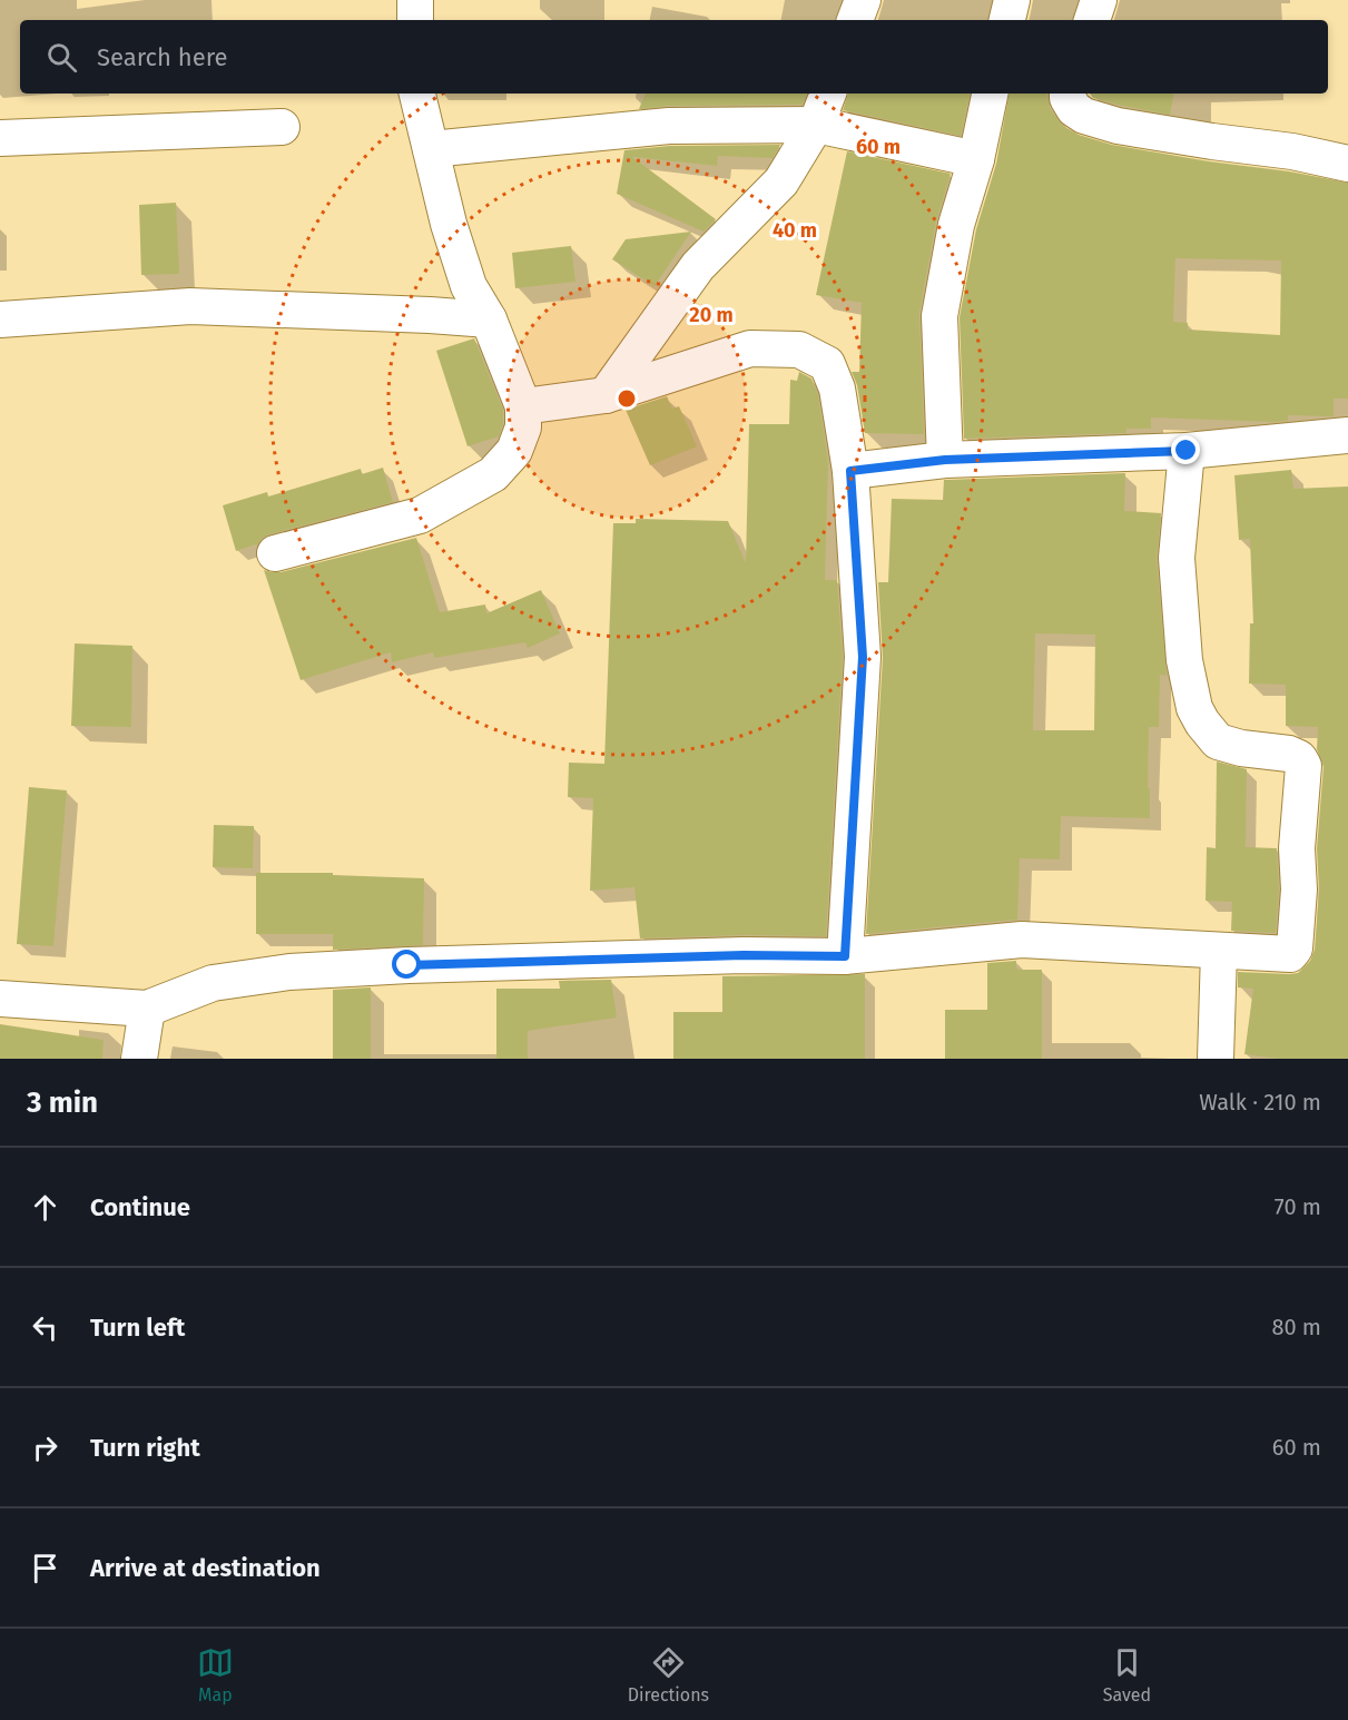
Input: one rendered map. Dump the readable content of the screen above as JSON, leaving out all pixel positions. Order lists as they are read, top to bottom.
{
  "page": {
    "search": "Search here",
    "heading": ["3 min", "Walk · 210 m"],
    "list": [
      ["Continue", "70 m"],
      ["Turn left", "80 m"],
      ["Turn right", "60 m"],
      "Arrive at destination"
    ],
    "nav": ["Map", "Directions", "Saved"]
  },
  "rings": ["60 m", "40 m", "20 m"]
}
